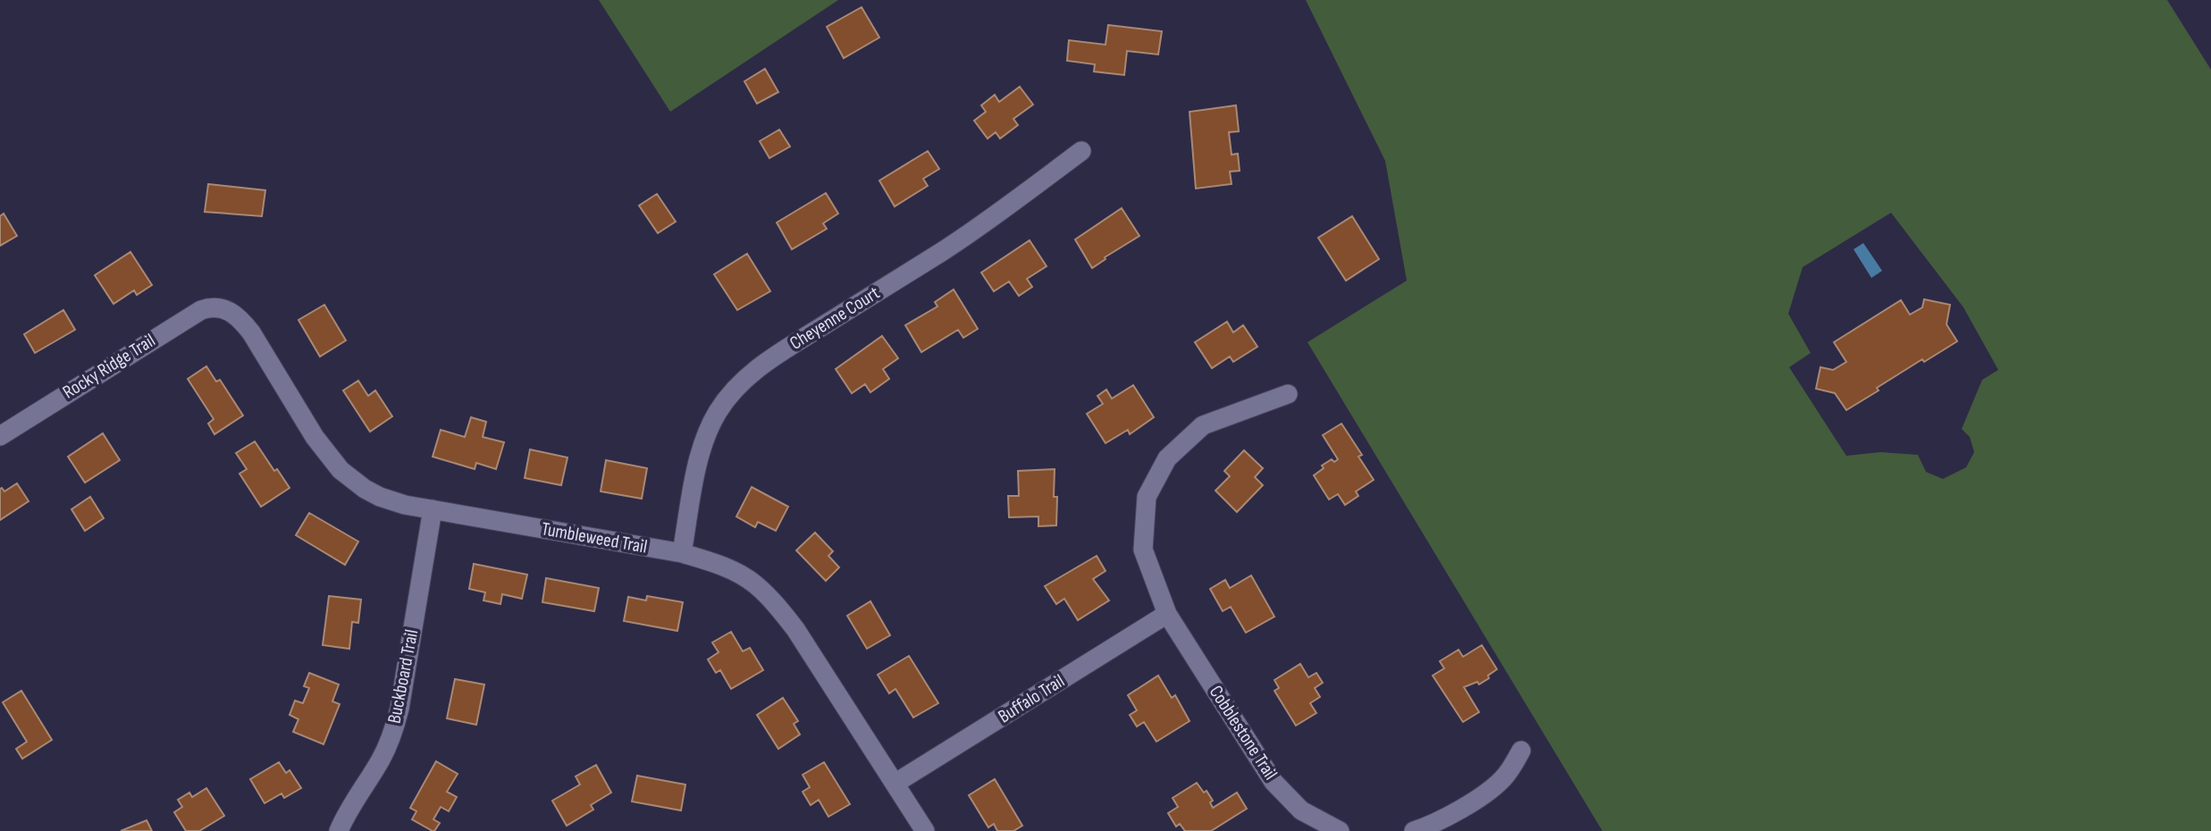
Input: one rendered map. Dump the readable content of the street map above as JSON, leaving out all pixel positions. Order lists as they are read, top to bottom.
{
  "streets": {
    "street": [
      "Cheyenne Court",
      "Rocky Ridge Trail",
      "Tumbleweed Trail",
      "Buckboard Trail",
      "Buffalo Trail",
      "Cobblestone Trail"
    ]
  },
  "crossings": [
    ["Cheyenne Court", "Tumbleweed Trail"],
    ["Rocky Ridge Trail", "Tumbleweed Trail"],
    ["Tumbleweed Trail", "Buckboard Trail"],
    ["Tumbleweed Trail", "Buffalo Trail"],
    ["Buffalo Trail", "Cobblestone Trail"]
  ]
}
